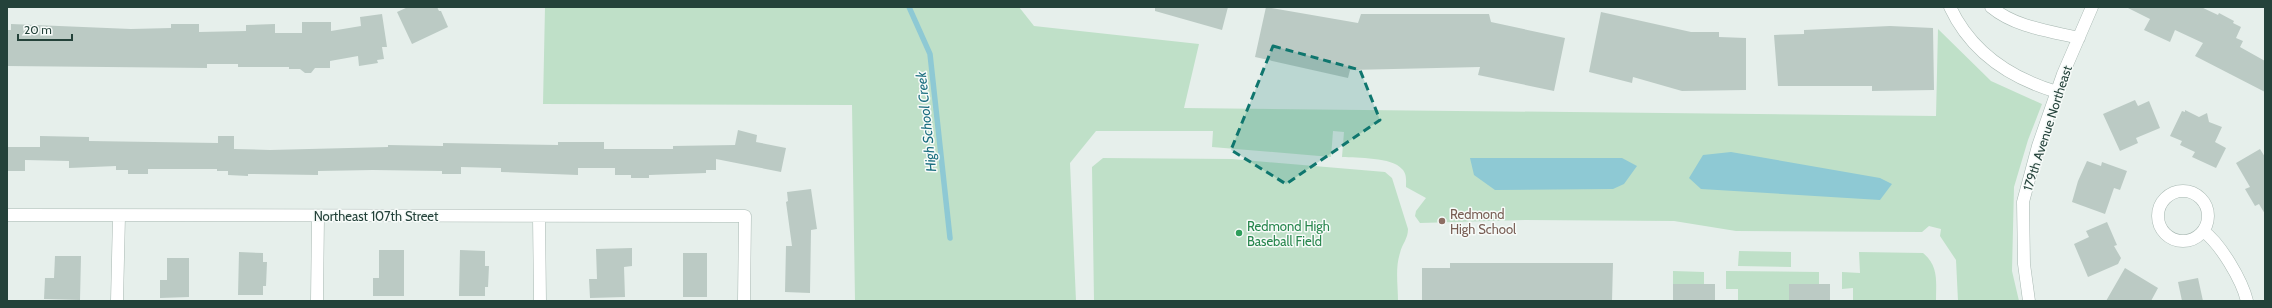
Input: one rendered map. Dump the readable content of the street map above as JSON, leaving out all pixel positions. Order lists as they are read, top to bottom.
{
  "streets": {
    "street": ["179th Avenue Northeast", "Northeast 107th Street"]
  },
  "water": ["High School Creek"],
  "places": ["Redmond High School", "Redmond High Baseball Field"],
  "scale_bar": "20 m"
}
